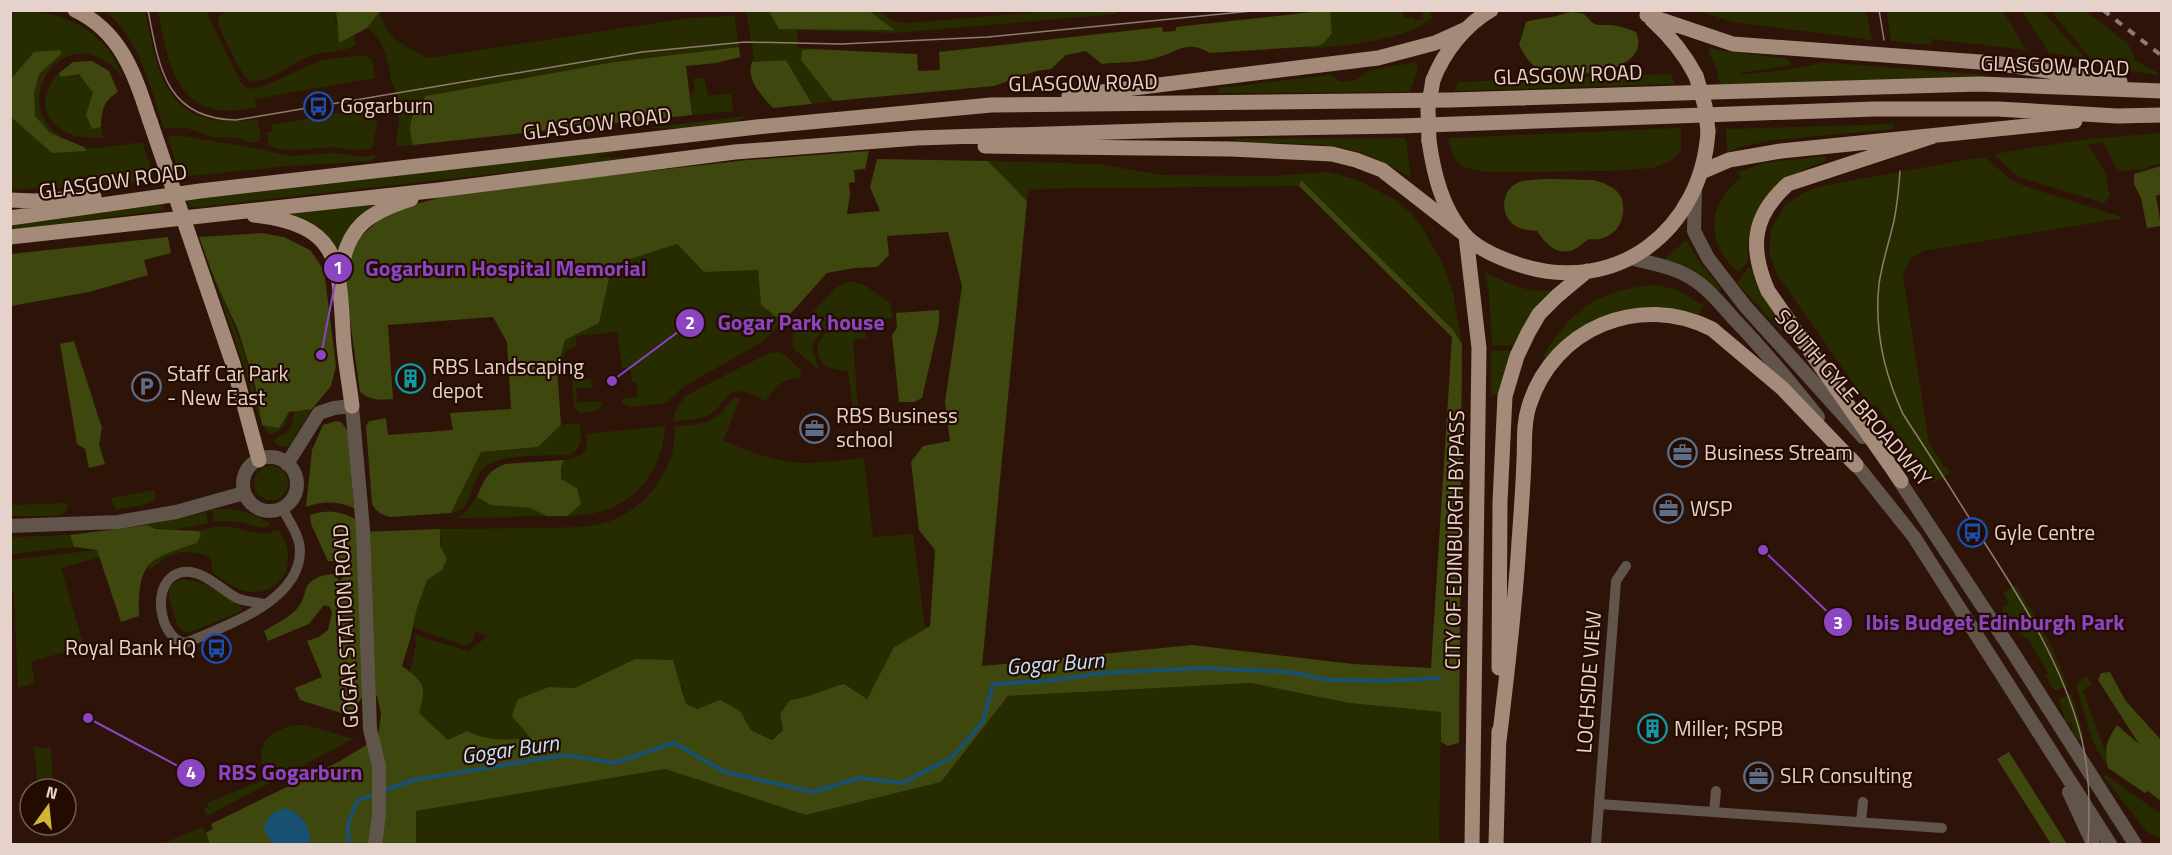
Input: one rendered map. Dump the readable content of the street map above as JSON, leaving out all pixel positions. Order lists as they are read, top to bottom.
{
  "streets": {
    "main road": ["GLASGOW ROAD", "CITY OF EDINBURGH BYPASS"],
    "street": ["SOUTH GYLE BROADWAY", "GOGAR STATION ROAD", "LOCHSIDE VIEW"]
  },
  "water": ["Gogar Burn"],
  "places": {
    "bus stop": ["Gogarburn", "Gyle Centre", "Royal Bank HQ"],
    "other": [
      "Gogarburn Hospital Memorial",
      "Gogar Park house",
      "Ibis Budget Edinburgh Park",
      "RBS Gogarburn"
    ],
    "building": ["RBS Landscaping depot", "Miller; RSPB"],
    "parking": ["Staff Car Park - New East"],
    "office": [
      "RBS Business school",
      "Business Stream",
      "WSP",
      "SLR Consulting"
    ]
  },
  "north": "top"
}
